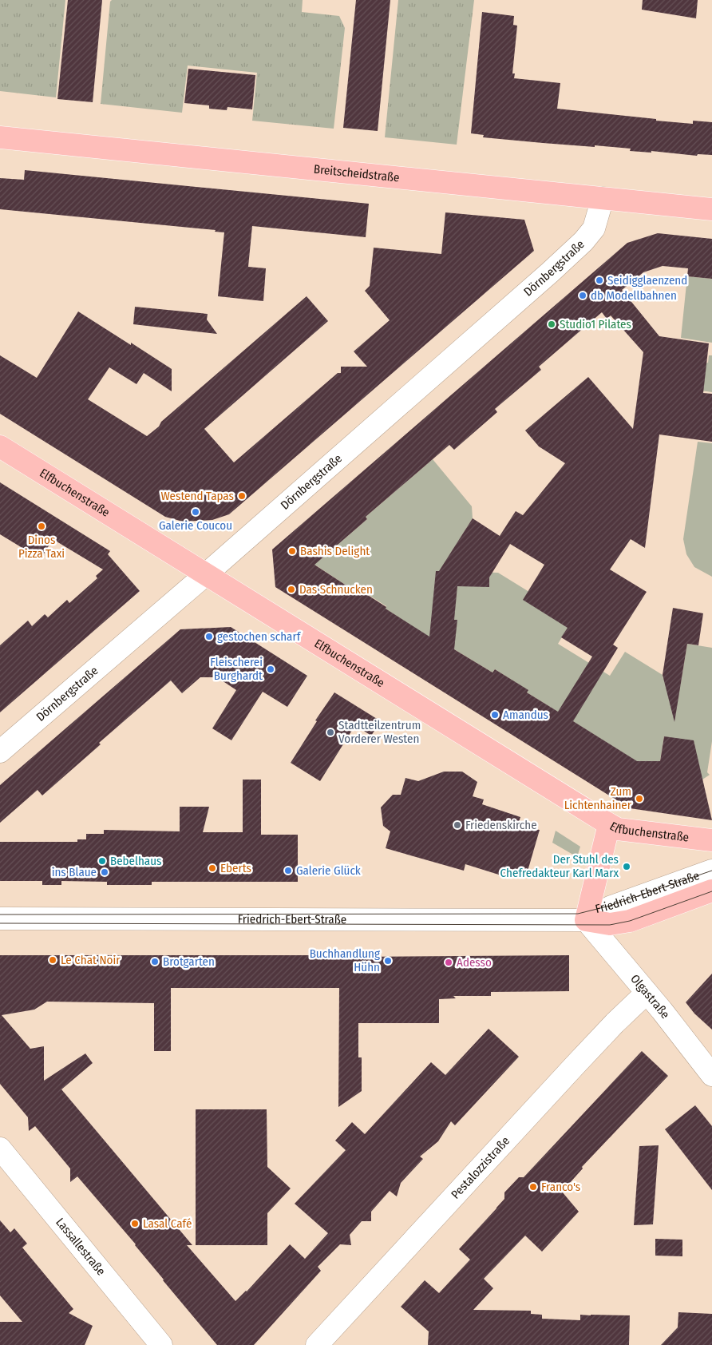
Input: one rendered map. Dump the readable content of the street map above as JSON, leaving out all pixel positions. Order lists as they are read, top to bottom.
{
  "streets": {
    "main road": ["Breitscheidstraße", "Elfbuchenstraße", "Friedrich-Ebert-Straße"],
    "street": [
      "Dörnbergstraße",
      "Olgastraße",
      "Pestalozzistraße",
      "Lassallestraße"
    ]
  },
  "crossings": [
    ["Breitscheidstraße", "Dörnbergstraße"],
    ["Dörnbergstraße", "Elfbuchenstraße"],
    ["Friedrich-Ebert-Straße", "Olgastraße"],
    ["Olgastraße", "Pestalozzistraße"]
  ],
  "places": [
    "Seidigglaenzend",
    "db Modellbahnen",
    "Studio1 Pilates",
    "Westend Tapas",
    "Galerie Coucou",
    "Dinos Pizza Taxi",
    "Bashis Delight",
    "Das Schnucken",
    "gestochen scharf",
    "Fleischerei Burghardt",
    "Amandus",
    "Stadtteilzentrum Vorderer Westen",
    "Zum Lichtenhainer",
    "Friedenskirche",
    "Bebelhaus",
    "Der Stuhl des Chefredakteur Karl Marx",
    "Eberts",
    "Galerie Glück",
    "ins Blaue",
    "Le Chat Noir",
    "Buchhandlung Hühn",
    "Brotgarten",
    "Adesso",
    "Franco's",
    "Lasal Café"
  ]
}
